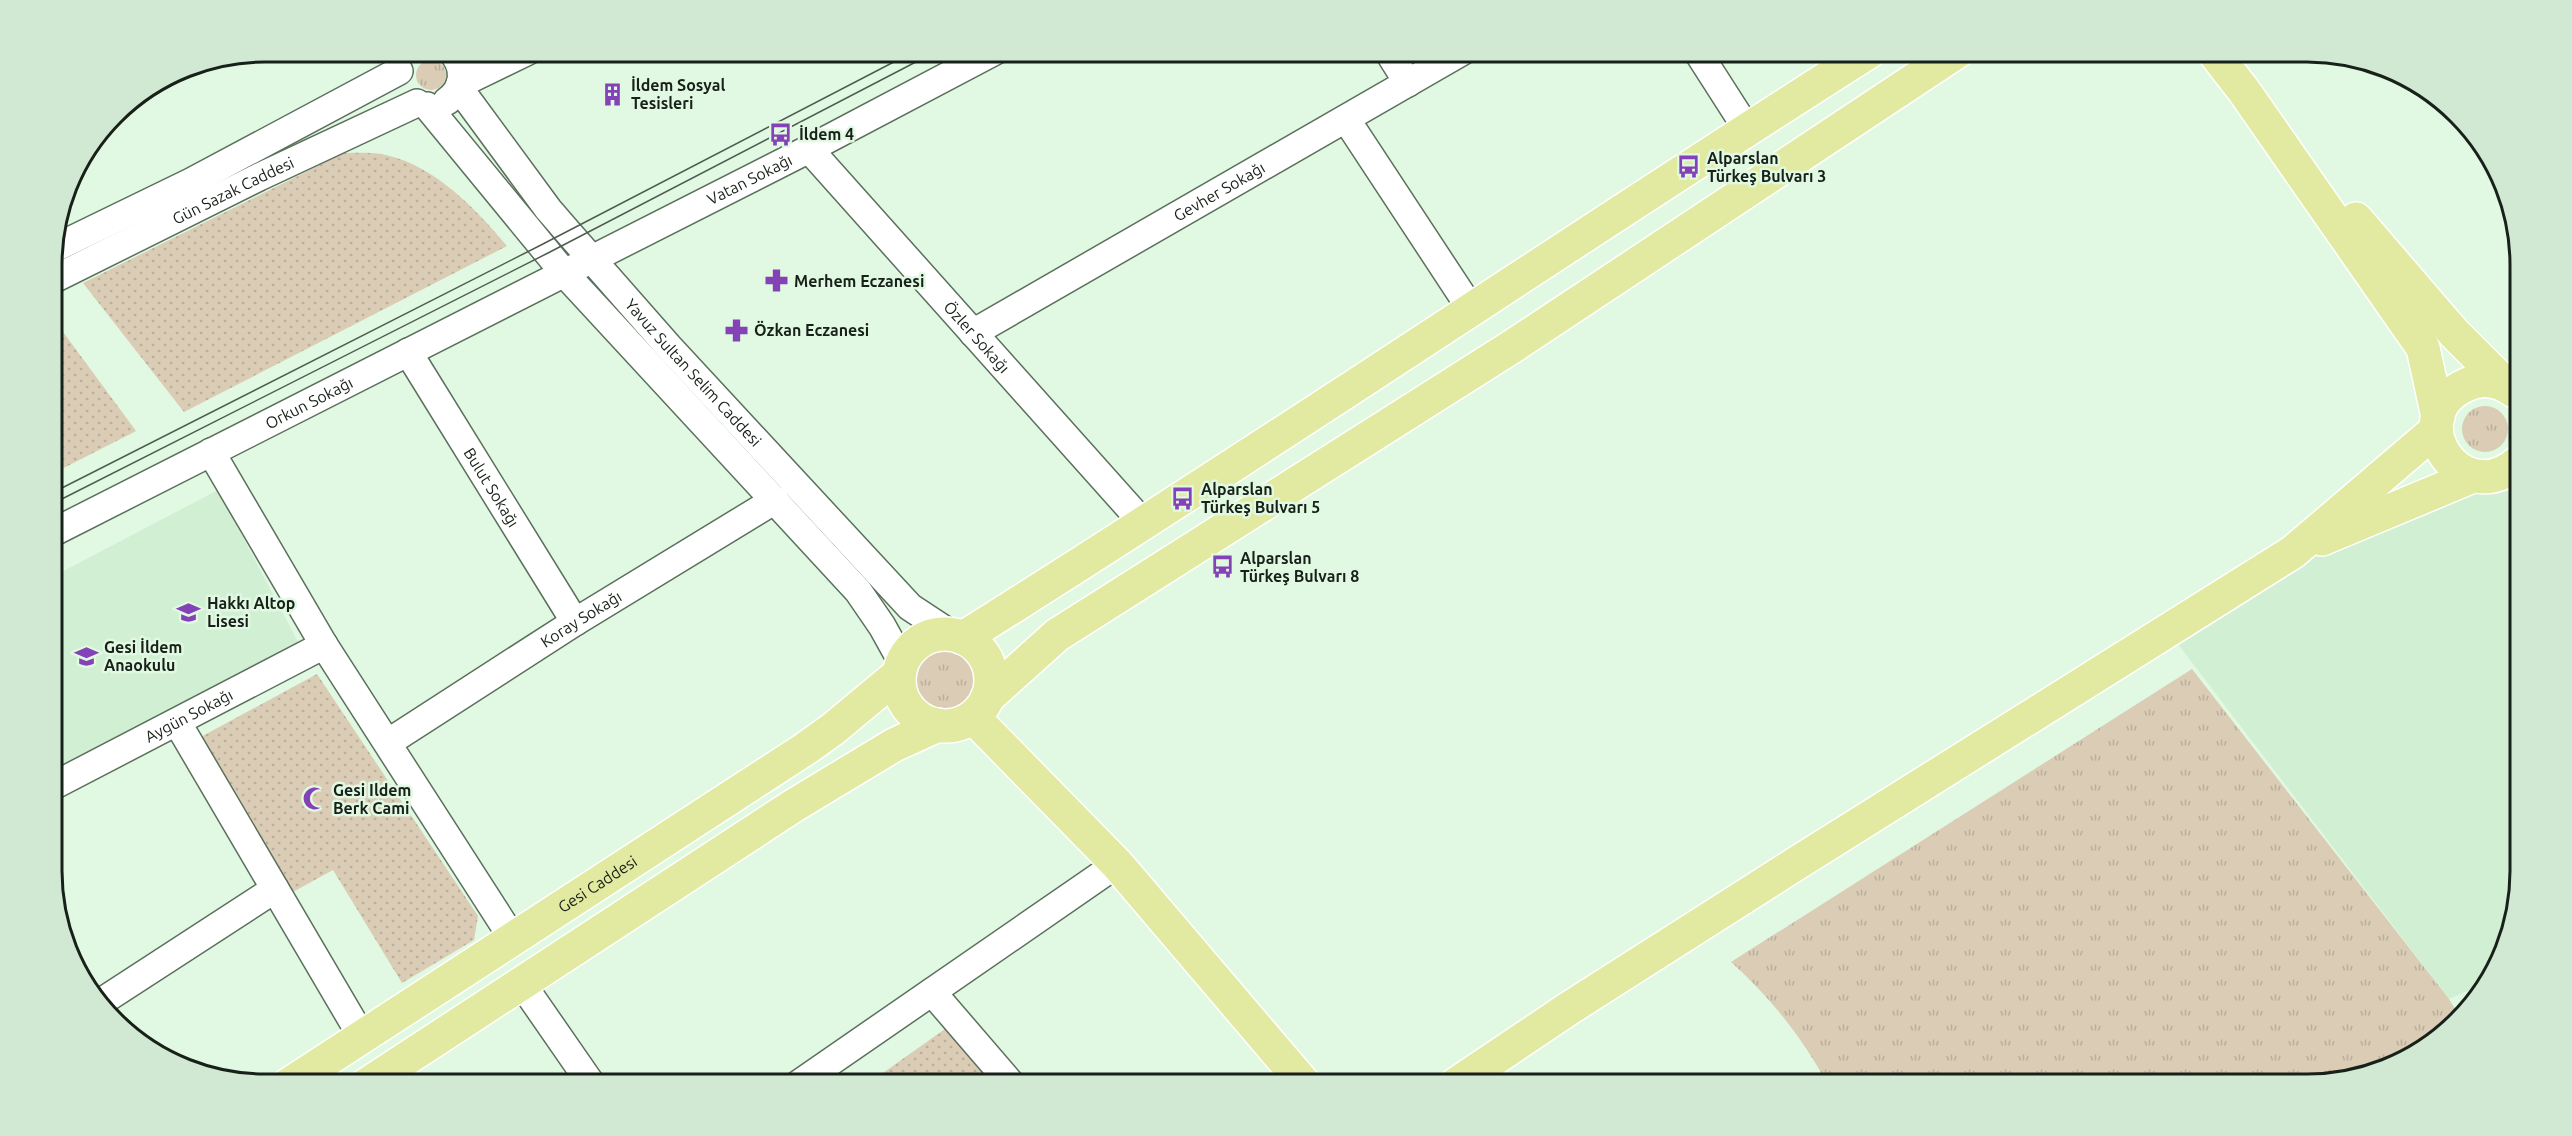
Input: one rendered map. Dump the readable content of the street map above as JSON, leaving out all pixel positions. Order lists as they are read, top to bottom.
{
  "streets": {
    "main road": ["Gesi Caddesi"],
    "street": [
      "Vatan Sokağı",
      "Gün Sazak Caddesi",
      "Gevher Sokağı",
      "Özler Sokağı",
      "Yavuz Sultan Selim Caddesi",
      "Orkun Sokağı",
      "Bulut Sokağı",
      "Koray Sokağı",
      "Aygün Sokağı"
    ]
  },
  "crossings": [
    ["Vatan Sokağı", "Özler Sokağı"],
    ["Vatan Sokağı", "Yavuz Sultan Selim Caddesi"],
    ["Vatan Sokağı", "Orkun Sokağı"],
    ["Gün Sazak Caddesi", "Yavuz Sultan Selim Caddesi"],
    ["Gevher Sokağı", "Özler Sokağı"],
    ["Yavuz Sultan Selim Caddesi", "Orkun Sokağı"],
    ["Yavuz Sultan Selim Caddesi", "Koray Sokağı"],
    ["Yavuz Sultan Selim Caddesi", "Gesi Caddesi"],
    ["Orkun Sokağı", "Bulut Sokağı"],
    ["Bulut Sokağı", "Koray Sokağı"]
  ],
  "places": {
    "building": ["İldem Sosyal Tesisleri"],
    "bus stop": [
      "İldem 4",
      "Alparslan Türkeş Bulvarı 3",
      "Alparslan Türkeş Bulvarı 5",
      "Alparslan Türkeş Bulvarı 8"
    ],
    "pharmacy": ["Merhem Eczanesi", "Özkan Eczanesi"],
    "school or university": ["Hakkı Altop Lisesi", "Gesi İldem Anaokulu"],
    "mosque": ["Gesi Ildem Berk Cami"]
  }
}
